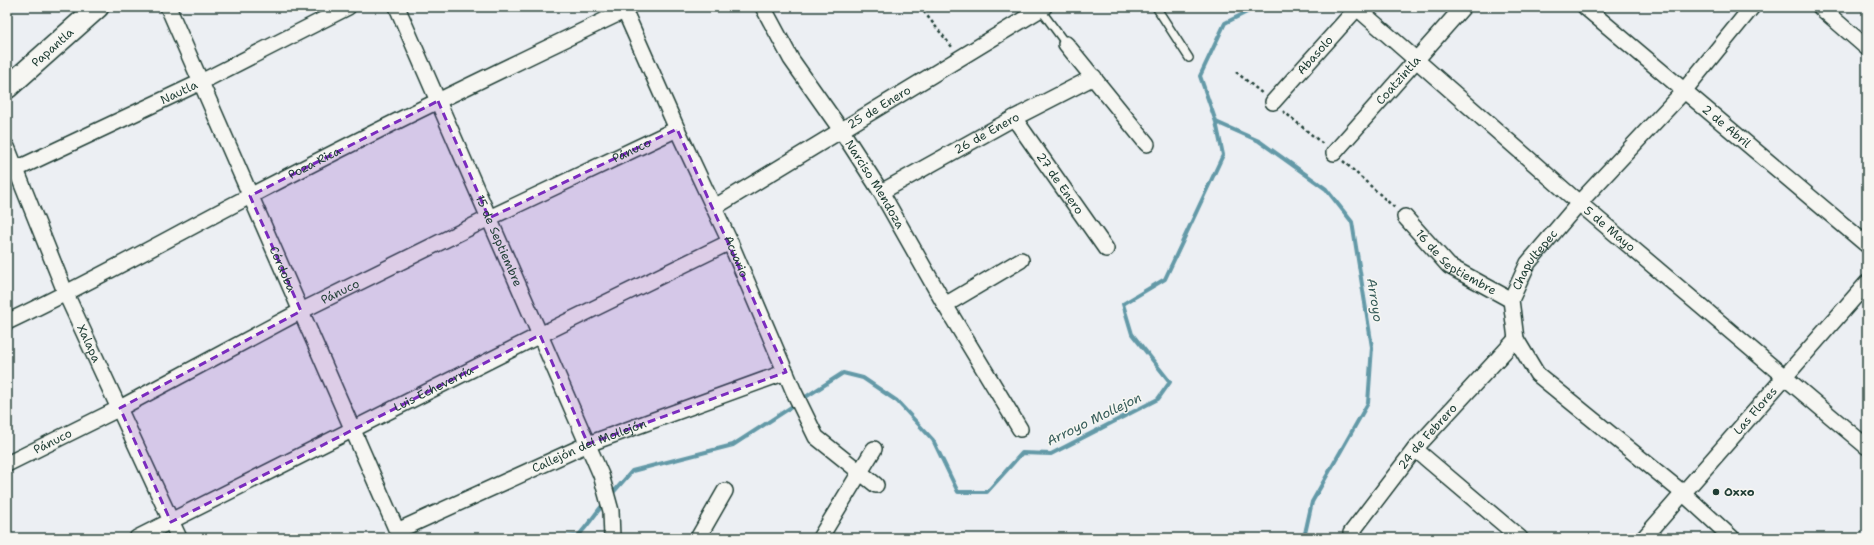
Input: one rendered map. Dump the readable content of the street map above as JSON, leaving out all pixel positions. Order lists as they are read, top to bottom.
{
  "streets": {
    "street": [
      "Papantla",
      "Abasolo",
      "Coatzintla",
      "Nautla",
      "25 de Enero",
      "2 de Abril",
      "26 de Enero",
      "Pánuco",
      "Poza Rica",
      "27 de Enero",
      "Narciso Mendoza",
      "5 de Mayo",
      "15 de Septiembre",
      "Acuario",
      "16 de Septiembre",
      "Chapultepec",
      "Córdoba",
      "Xalapa",
      "Luis Echeverría",
      "Las Flores",
      "24 de Febrero",
      "Callejón del Mollejón"
    ]
  },
  "crossings": [
    ["Abasolo", "5 de Mayo"],
    ["Coatzintla", "5 de Mayo"],
    ["Nautla", "Córdoba"],
    ["Nautla", "Xalapa"],
    ["25 de Enero", "Narciso Mendoza"],
    ["25 de Enero", "Acuario"],
    ["2 de Abril", "Chapultepec"],
    ["26 de Enero", "27 de Enero"],
    ["26 de Enero", "Narciso Mendoza"],
    ["Pánuco", "15 de Septiembre"],
    ["Pánuco", "Acuario"],
    ["Pánuco", "Córdoba"],
    ["Pánuco", "Xalapa"],
    ["Poza Rica", "15 de Septiembre"],
    ["Poza Rica", "Acuario"],
    ["Poza Rica", "Córdoba"],
    ["Poza Rica", "Xalapa"],
    ["5 de Mayo", "Chapultepec"],
    ["5 de Mayo", "Las Flores"],
    ["15 de Septiembre", "Luis Echeverría"],
    ["15 de Septiembre", "Callejón del Mollejón"],
    ["Acuario", "Luis Echeverría"],
    ["Acuario", "Callejón del Mollejón"],
    ["16 de Septiembre", "Chapultepec"],
    ["Chapultepec", "Las Flores"],
    ["Chapultepec", "24 de Febrero"],
    ["Córdoba", "Luis Echeverría"],
    ["Córdoba", "Callejón del Mollejón"],
    ["Xalapa", "Luis Echeverría"]
  ],
  "water": ["Arroyo", "Arroyo Mollejon"],
  "places": ["Oxxo"]
}
